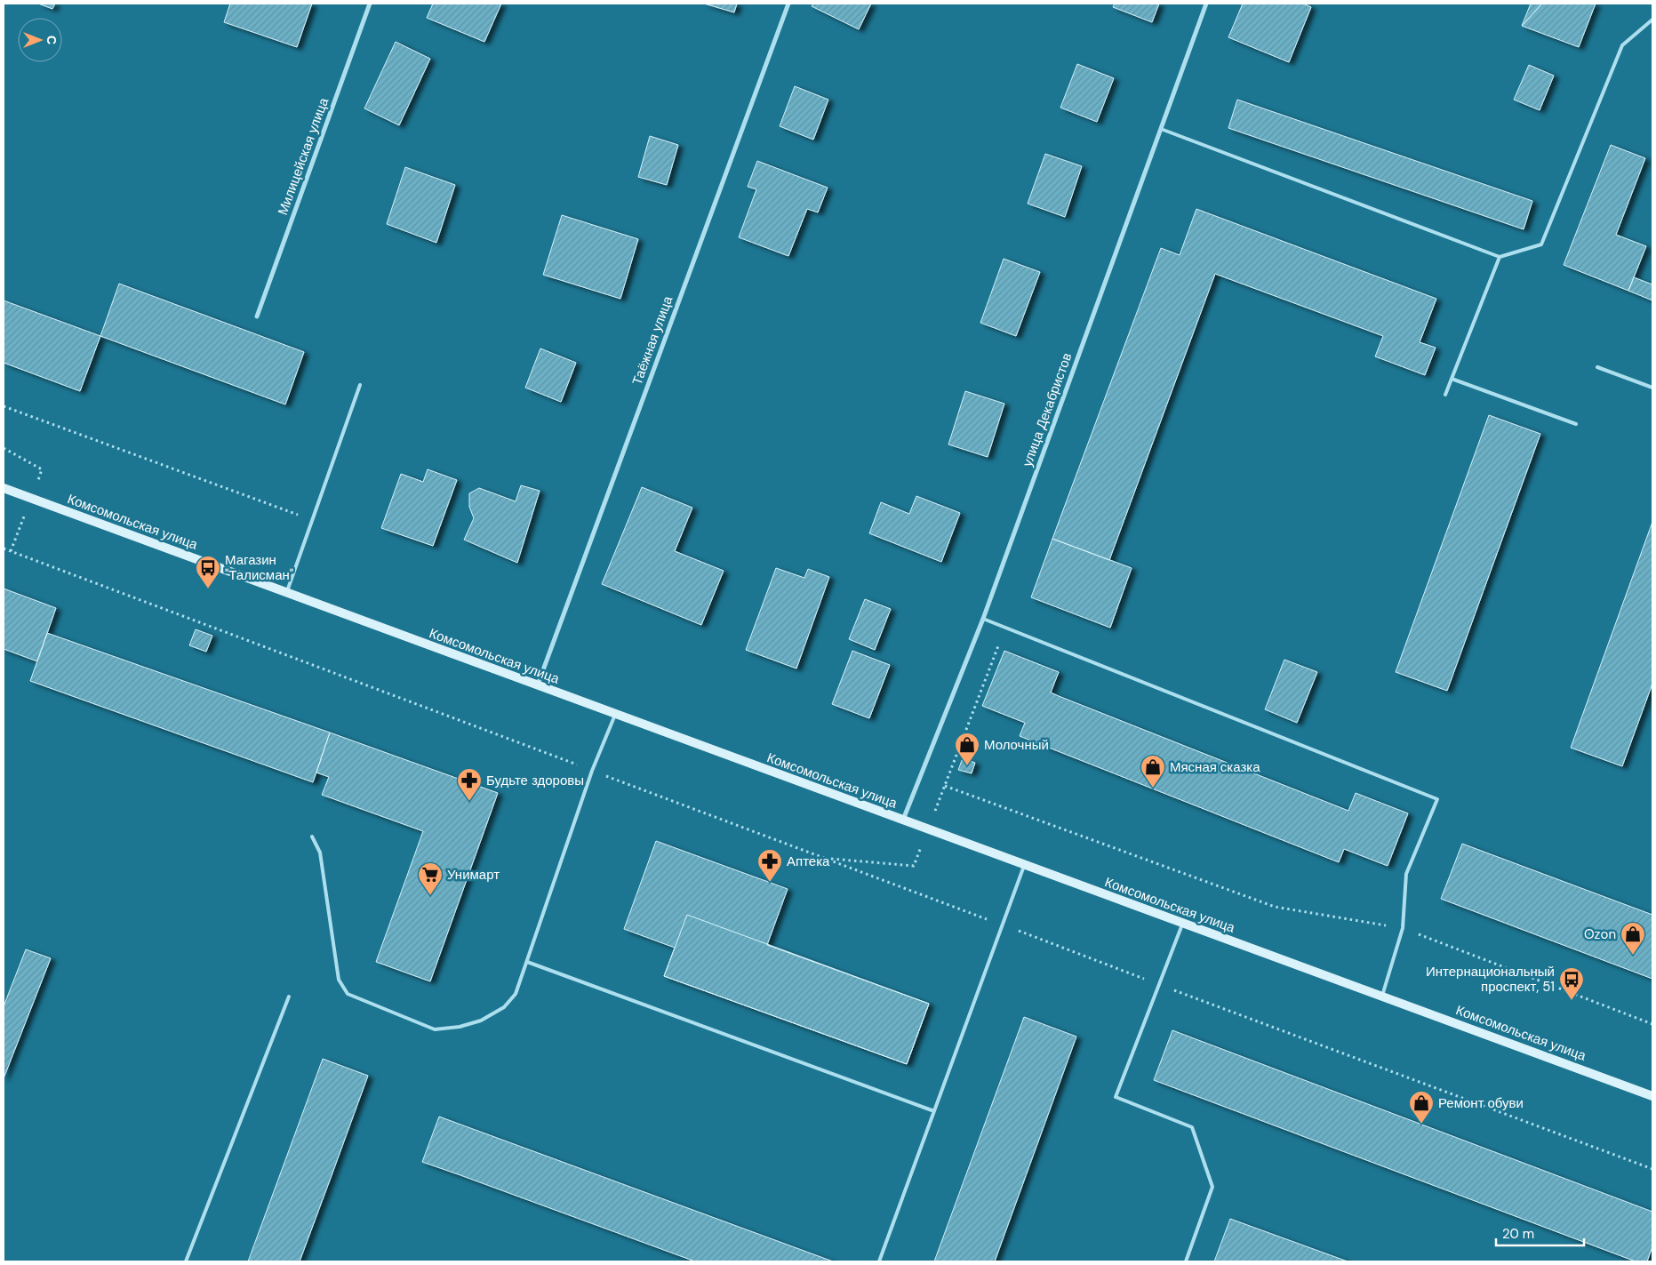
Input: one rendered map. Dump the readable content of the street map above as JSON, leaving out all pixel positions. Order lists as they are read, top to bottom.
{
  "streets": {
    "street": [
      "Милицейская улица",
      "Таёжная улица",
      "улица Декабристов",
      "Комсомольская улица"
    ]
  },
  "crossings": [
    ["Таёжная улица", "Комсомольская улица"],
    ["улица Декабристов", "Комсомольская улица"]
  ],
  "places": {
    "bus stop": ["Магазин \"Талисман\"", "Интернациональный проспект, 51"],
    "shop": [
      "Молочный",
      "Мясная сказка",
      "Ozon",
      "Ремонт обуви"
    ],
    "pharmacy": ["Будьте здоровы", "Аптека"],
    "supermarket": ["Унимарт"]
  },
  "scale_bar": "20 m",
  "north": "right"
}
